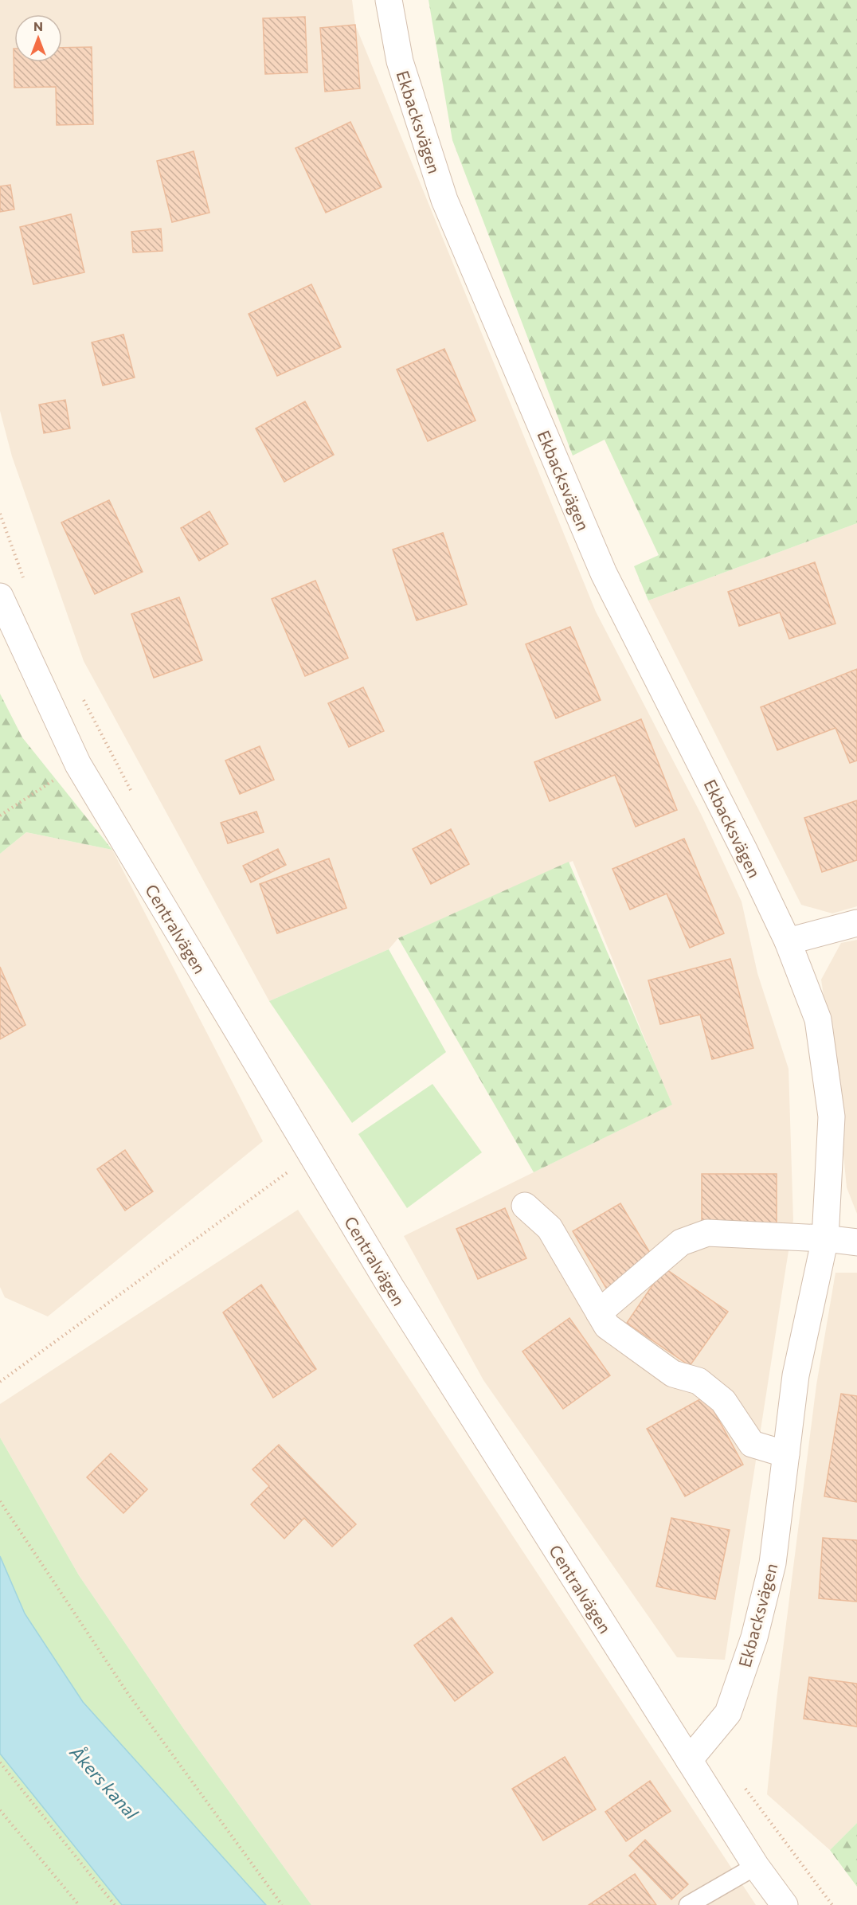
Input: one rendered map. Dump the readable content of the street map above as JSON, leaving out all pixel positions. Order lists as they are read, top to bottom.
{
  "streets": {
    "street": ["Ekbacksvägen", "Centralvägen"]
  },
  "crossings": [
    ["Ekbacksvägen", "Centralvägen"]
  ],
  "water": ["Åkers kanal"],
  "north": "top"
}
